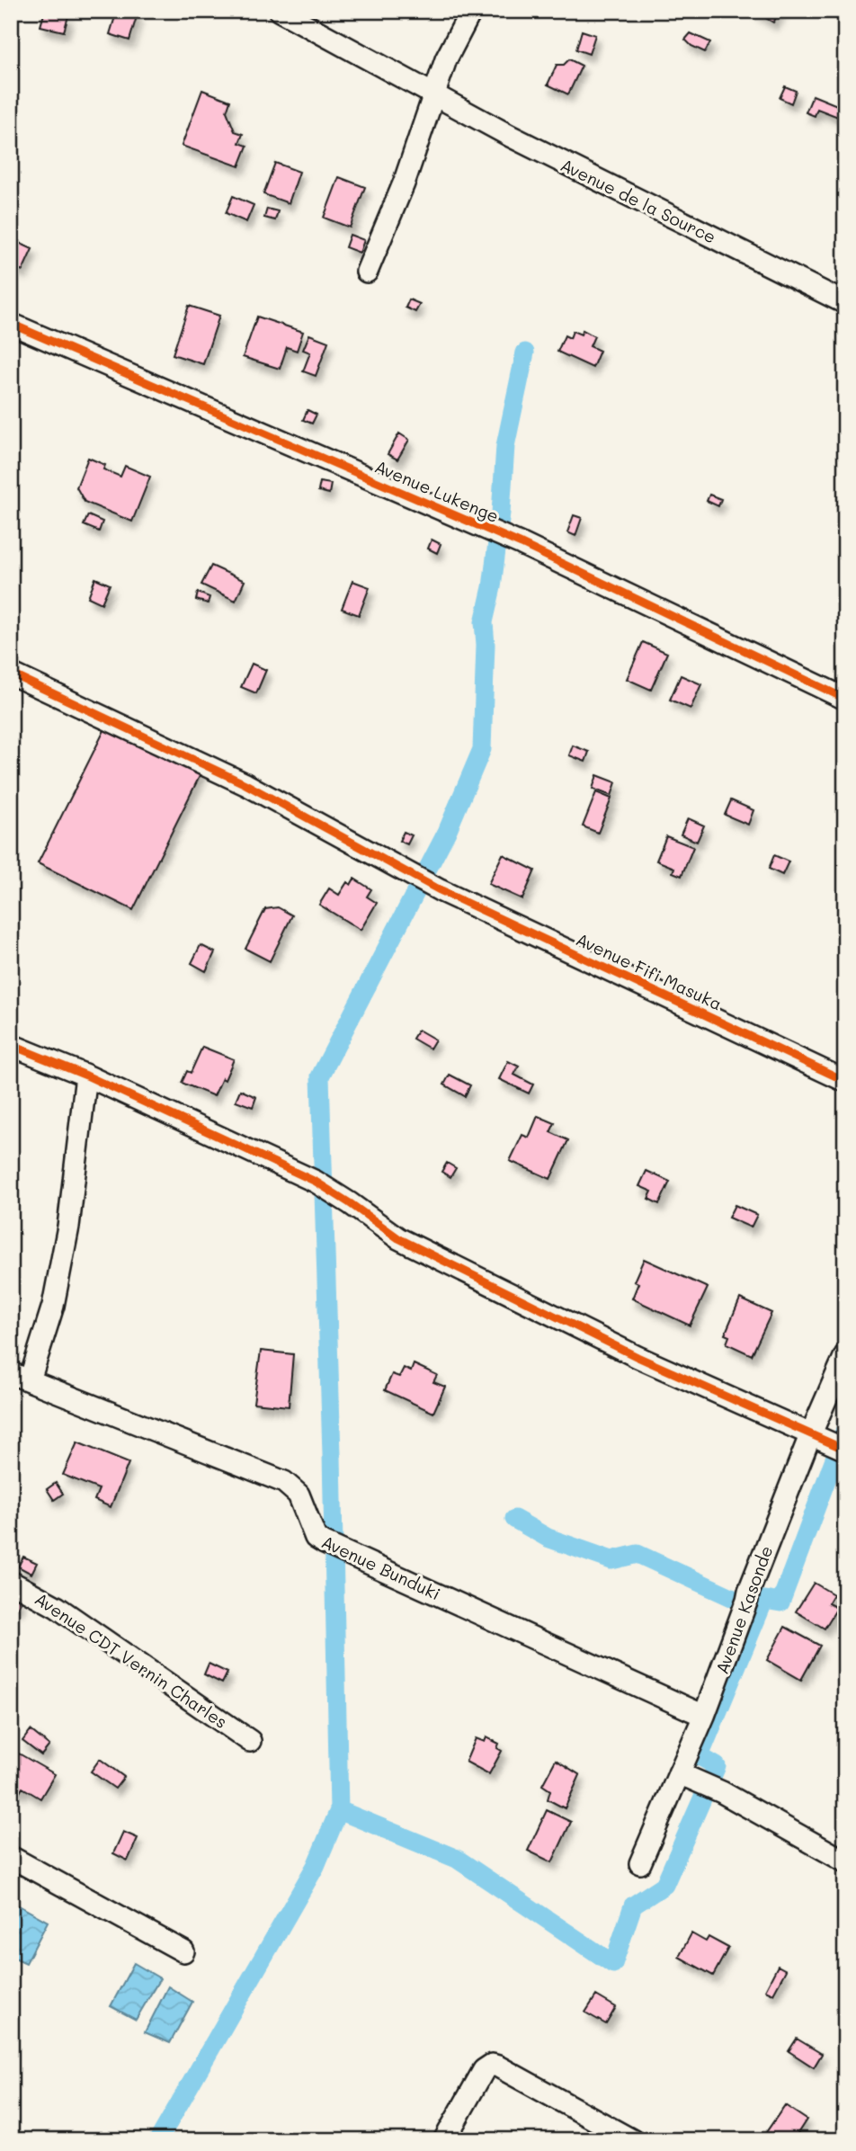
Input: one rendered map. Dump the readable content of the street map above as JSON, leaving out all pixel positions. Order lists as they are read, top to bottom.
{
  "streets": {
    "street": [
      "Avenue de la Source",
      "Avenue Lukenge",
      "Avenue Fifi Masuka",
      "Avenue Bunduki",
      "Avenue Kasonde",
      "Avenue CDT Vernin Charles"
    ]
  },
  "crossings": [
    ["Avenue Bunduki", "Avenue Kasonde"]
  ]
}
